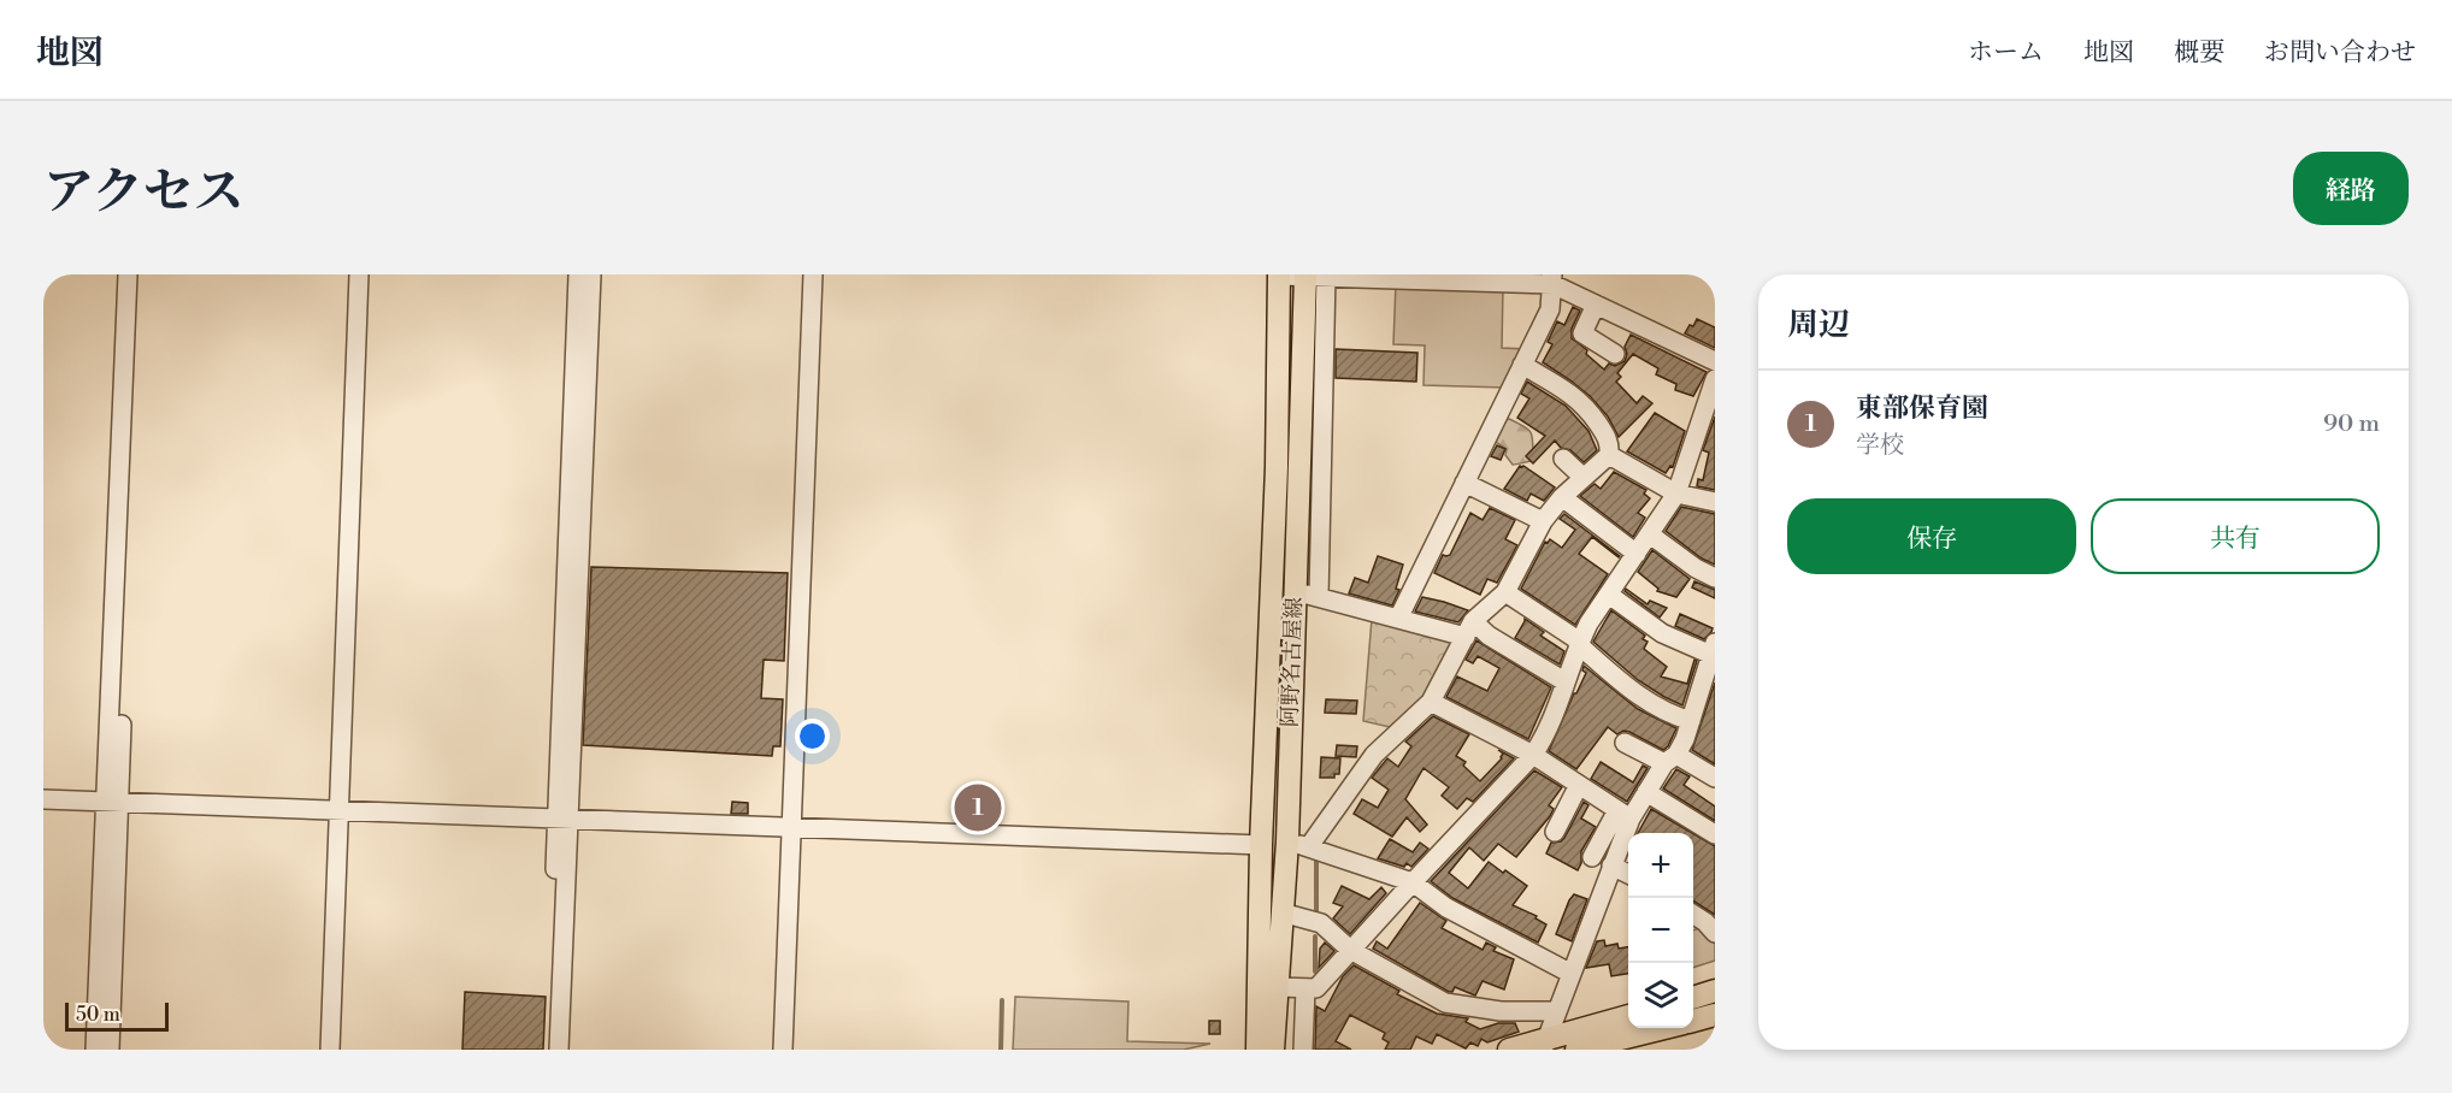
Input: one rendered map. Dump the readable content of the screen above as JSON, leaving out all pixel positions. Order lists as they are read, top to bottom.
{
  "streets": {
    "main road": ["阿野名古屋線"]
  },
  "scale_bar": "50 m",
  "page": {
    "header": "地図",
    "nav": [
      "ホーム",
      "地図",
      "概要",
      "お問い合わせ"
    ],
    "title": "アクセス",
    "buttons": [
      "経路",
      ["保存", "共有"]
    ],
    "heading": "周辺",
    "list": [
      {
        "mark": "1",
        "name": "東部保育園",
        "note": "学校",
        "value": "90 m"
      }
    ],
    "pins": "1",
    "map_buttons": ["+", "−"],
    "scale": "50 m"
  }
}
